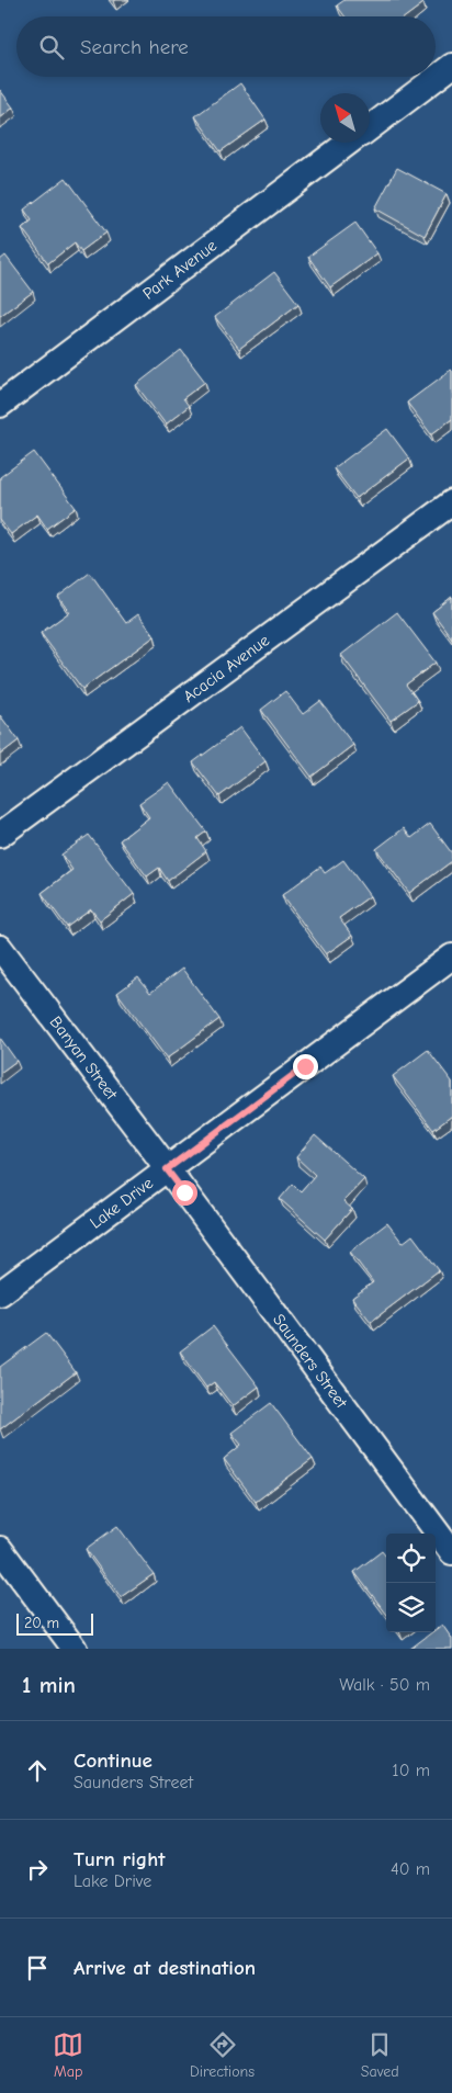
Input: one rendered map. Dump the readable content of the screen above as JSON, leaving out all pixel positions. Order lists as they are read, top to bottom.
{
  "streets": {
    "street": [
      "Park Avenue",
      "Acacia Avenue",
      "Banyan Street",
      "Lake Drive",
      "Saunders Street"
    ]
  },
  "crossings": [
    ["Banyan Street", "Lake Drive"],
    ["Banyan Street", "Saunders Street"],
    ["Lake Drive", "Saunders Street"]
  ],
  "scale_bar": "20 m",
  "north": "top left",
  "page": {
    "search": "Search here",
    "scale": "20 m",
    "heading": ["1 min", "Walk · 50 m"],
    "list": [
      ["Continue", "Saunders Street", "10 m"],
      ["Turn right", "Lake Drive", "40 m"],
      "Arrive at destination"
    ],
    "nav": ["Map", "Directions", "Saved"]
  }
}
